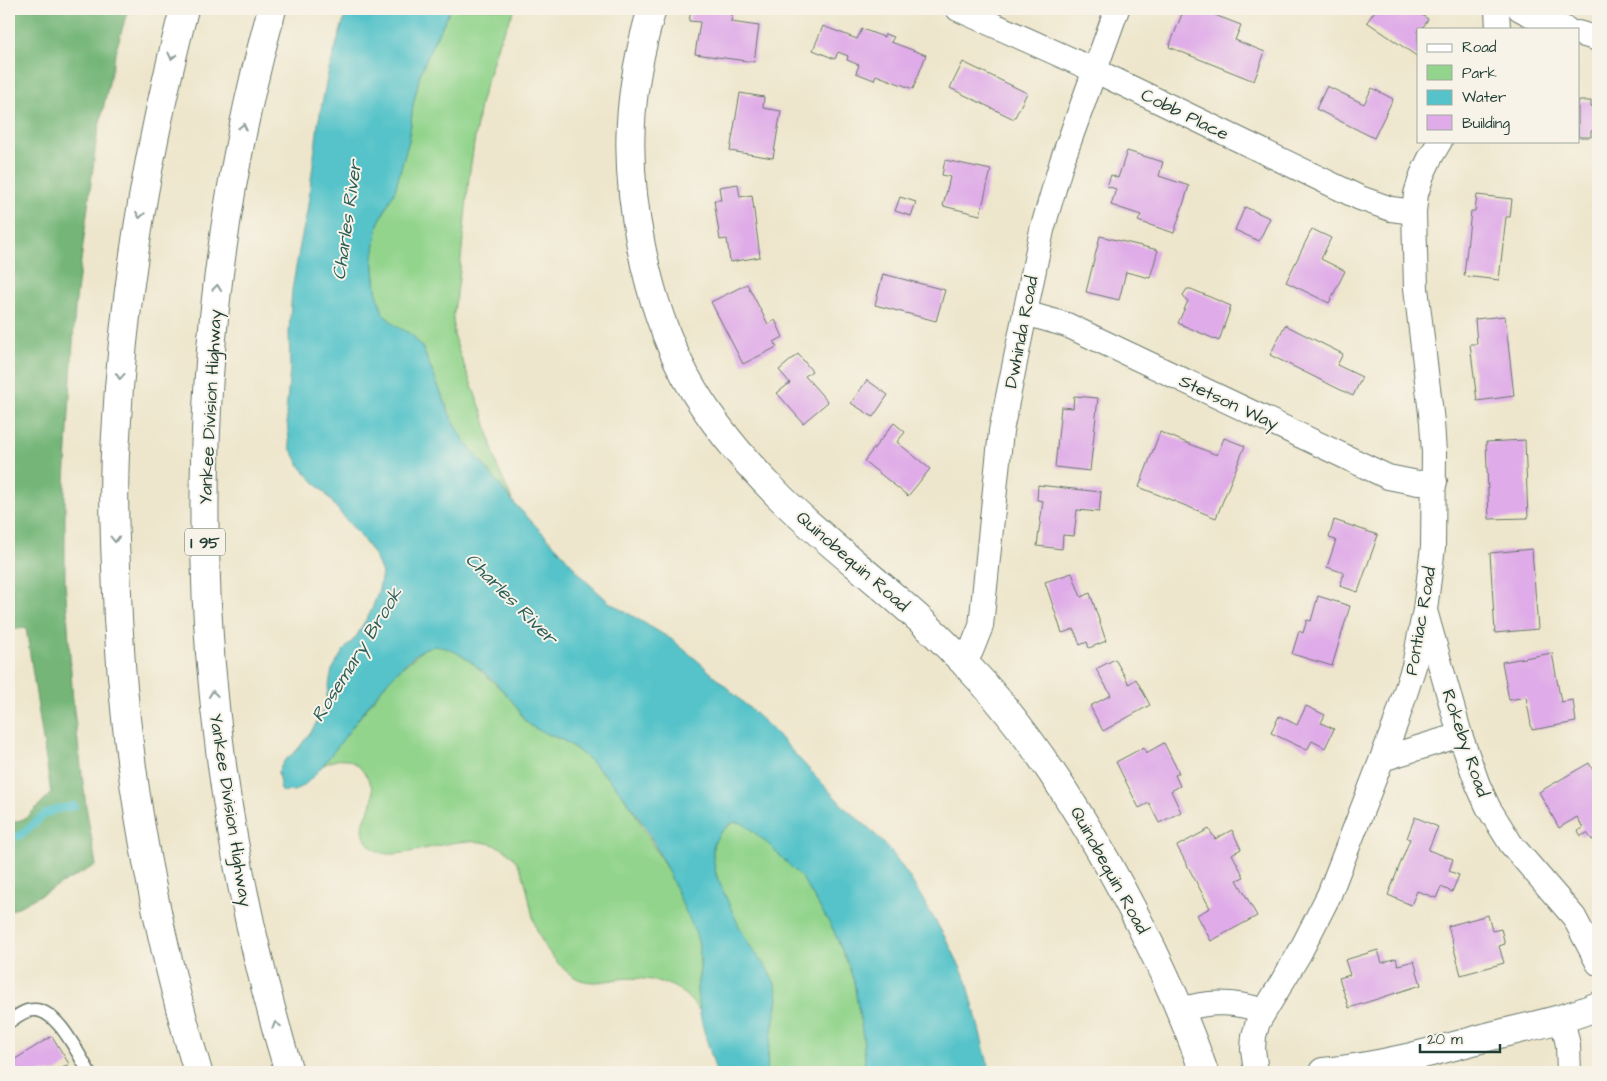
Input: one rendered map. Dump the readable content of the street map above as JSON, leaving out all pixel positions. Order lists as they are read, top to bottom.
{
  "streets": {
    "main road": ["Yankee Division Highway", "I 95", "Quinobequin Road"],
    "street": [
      "Cobb Place",
      "Dwhinda Road",
      "Stetson Way",
      "Pontiac Road",
      "Rokeby Road"
    ]
  },
  "crossings": [
    ["Cobb Place", "Dwhinda Road"],
    ["Cobb Place", "Pontiac Road"],
    ["Dwhinda Road", "Stetson Way"],
    ["Dwhinda Road", "Quinobequin Road"],
    ["Stetson Way", "Pontiac Road"],
    ["Pontiac Road", "Rokeby Road"]
  ],
  "water": ["Charles River", "Rosemary Brook"],
  "legend": [
    "Road",
    "Park",
    "Water",
    "Building"
  ],
  "scale_bar": "20 m"
}
